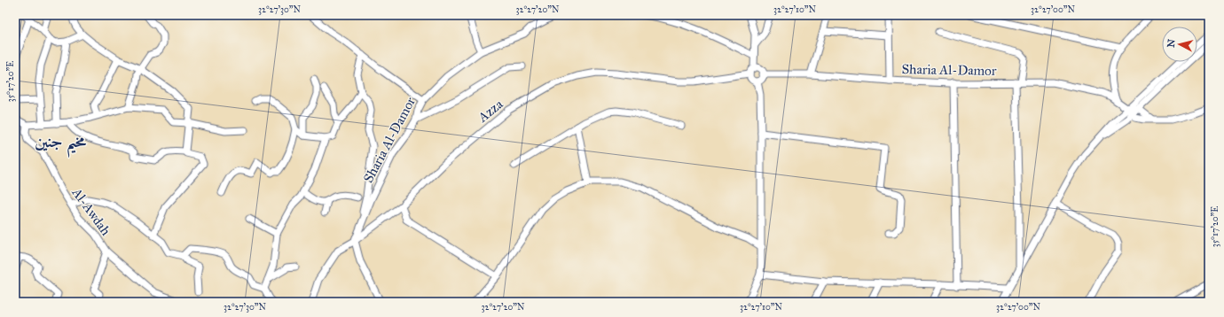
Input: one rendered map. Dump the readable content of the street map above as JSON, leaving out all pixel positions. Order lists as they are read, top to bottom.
{
  "streets": {
    "street": ["Sharia Al-Damor", "Azza", "Al-Awdah"]
  },
  "crossings": [
    ["Sharia Al-Damor", "Azza"]
  ],
  "districts": ["مخيم جنين"],
  "north": "left",
  "coordinates": [
    "32°27'30\"N",
    "32°27'20\"N",
    "32°27'10\"N",
    "32°27'00\"N",
    "35°17'20\"E"
  ]
}
